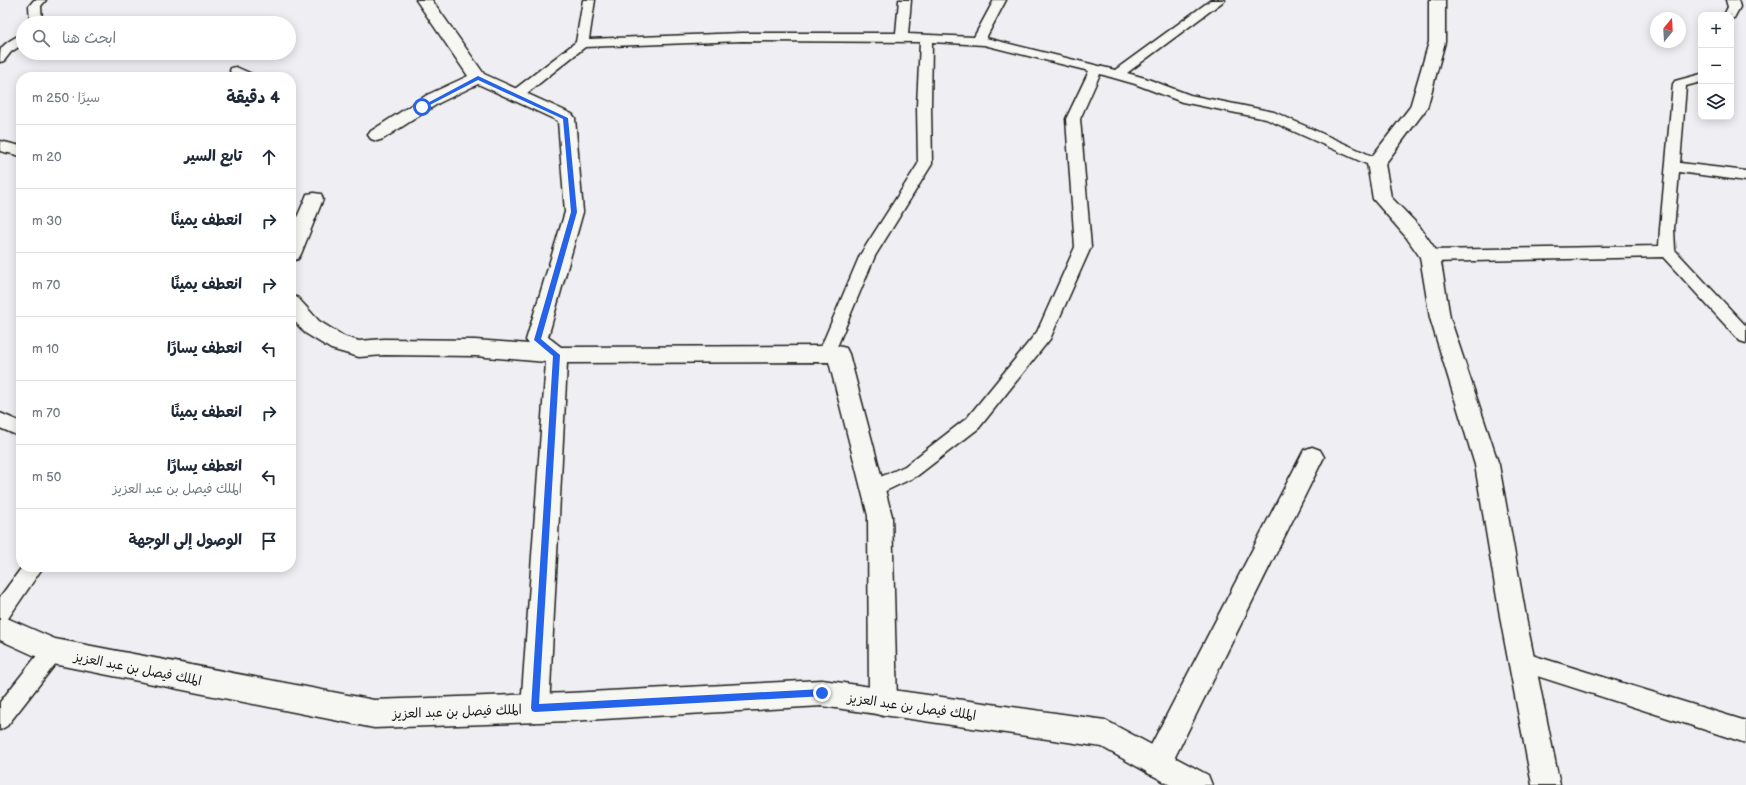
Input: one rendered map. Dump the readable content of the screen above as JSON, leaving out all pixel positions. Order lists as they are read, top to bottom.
{
  "streets": {
    "street": ["الملك فيصل بن عبد العزيز"]
  },
  "north": "top",
  "page": {
    "map_buttons": ["+", "−"],
    "search": "ابحث هنا",
    "heading": ["4 دقيقة", "سيرًا · 250 m"],
    "list": [
      ["تابع السير", "20 m"],
      ["انعطف يمينًا", "30 m"],
      ["انعطف يمينًا", "70 m"],
      ["انعطف يسارًا", "10 m"],
      ["انعطف يمينًا", "70 m"],
      ["انعطف يسارًا", "الملك فيصل بن عبد العزيز", "50 m"],
      "الوصول إلى الوجهة"
    ]
  }
}
